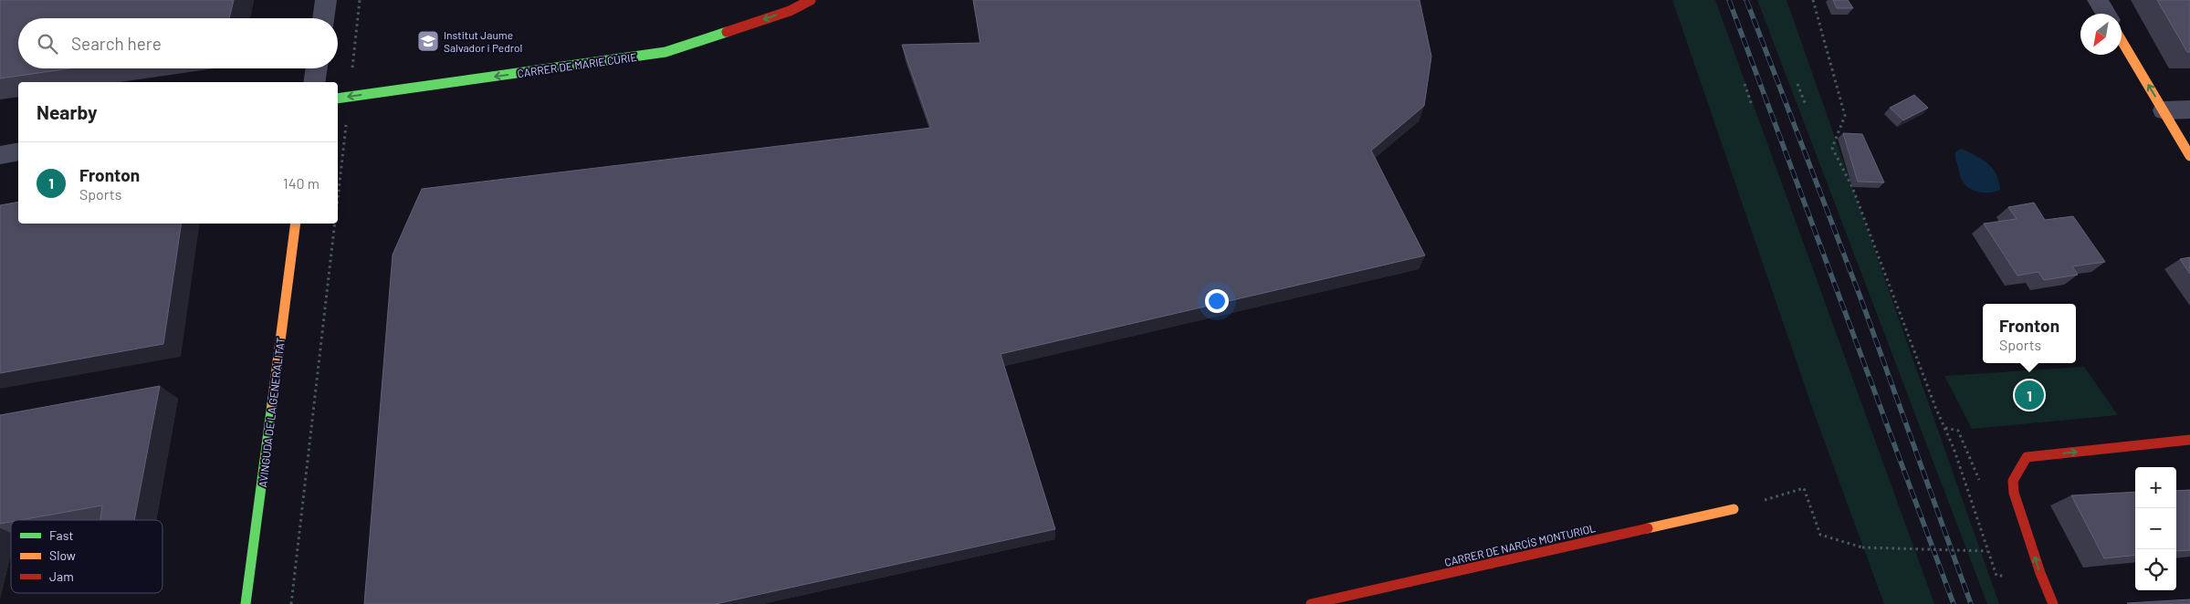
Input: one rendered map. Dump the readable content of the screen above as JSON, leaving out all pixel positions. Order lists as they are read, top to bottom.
{
  "streets": {
    "street": ["CARRER DE MARIE CURIE", "AVINGUDA DE LA GENERALITAT", "CARRER DE NARCÍS MONTURIOL"]
  },
  "one_way": ["CARRER DE MARIE CURIE"],
  "places": {
    "school or university": ["Institut Jaume Salvador i Pedrol"]
  },
  "legend": ["Fast", "Slow", "Jam"],
  "north": "bottom left",
  "page": {
    "search": "Search here",
    "heading": "Nearby",
    "list": [
      {
        "mark": "1",
        "name": "Fronton",
        "note": "Sports",
        "value": "140 m"
      }
    ],
    "popup": ["Fronton", "Sports"],
    "pins": "1",
    "map_buttons": ["+", "−"]
  }
}
